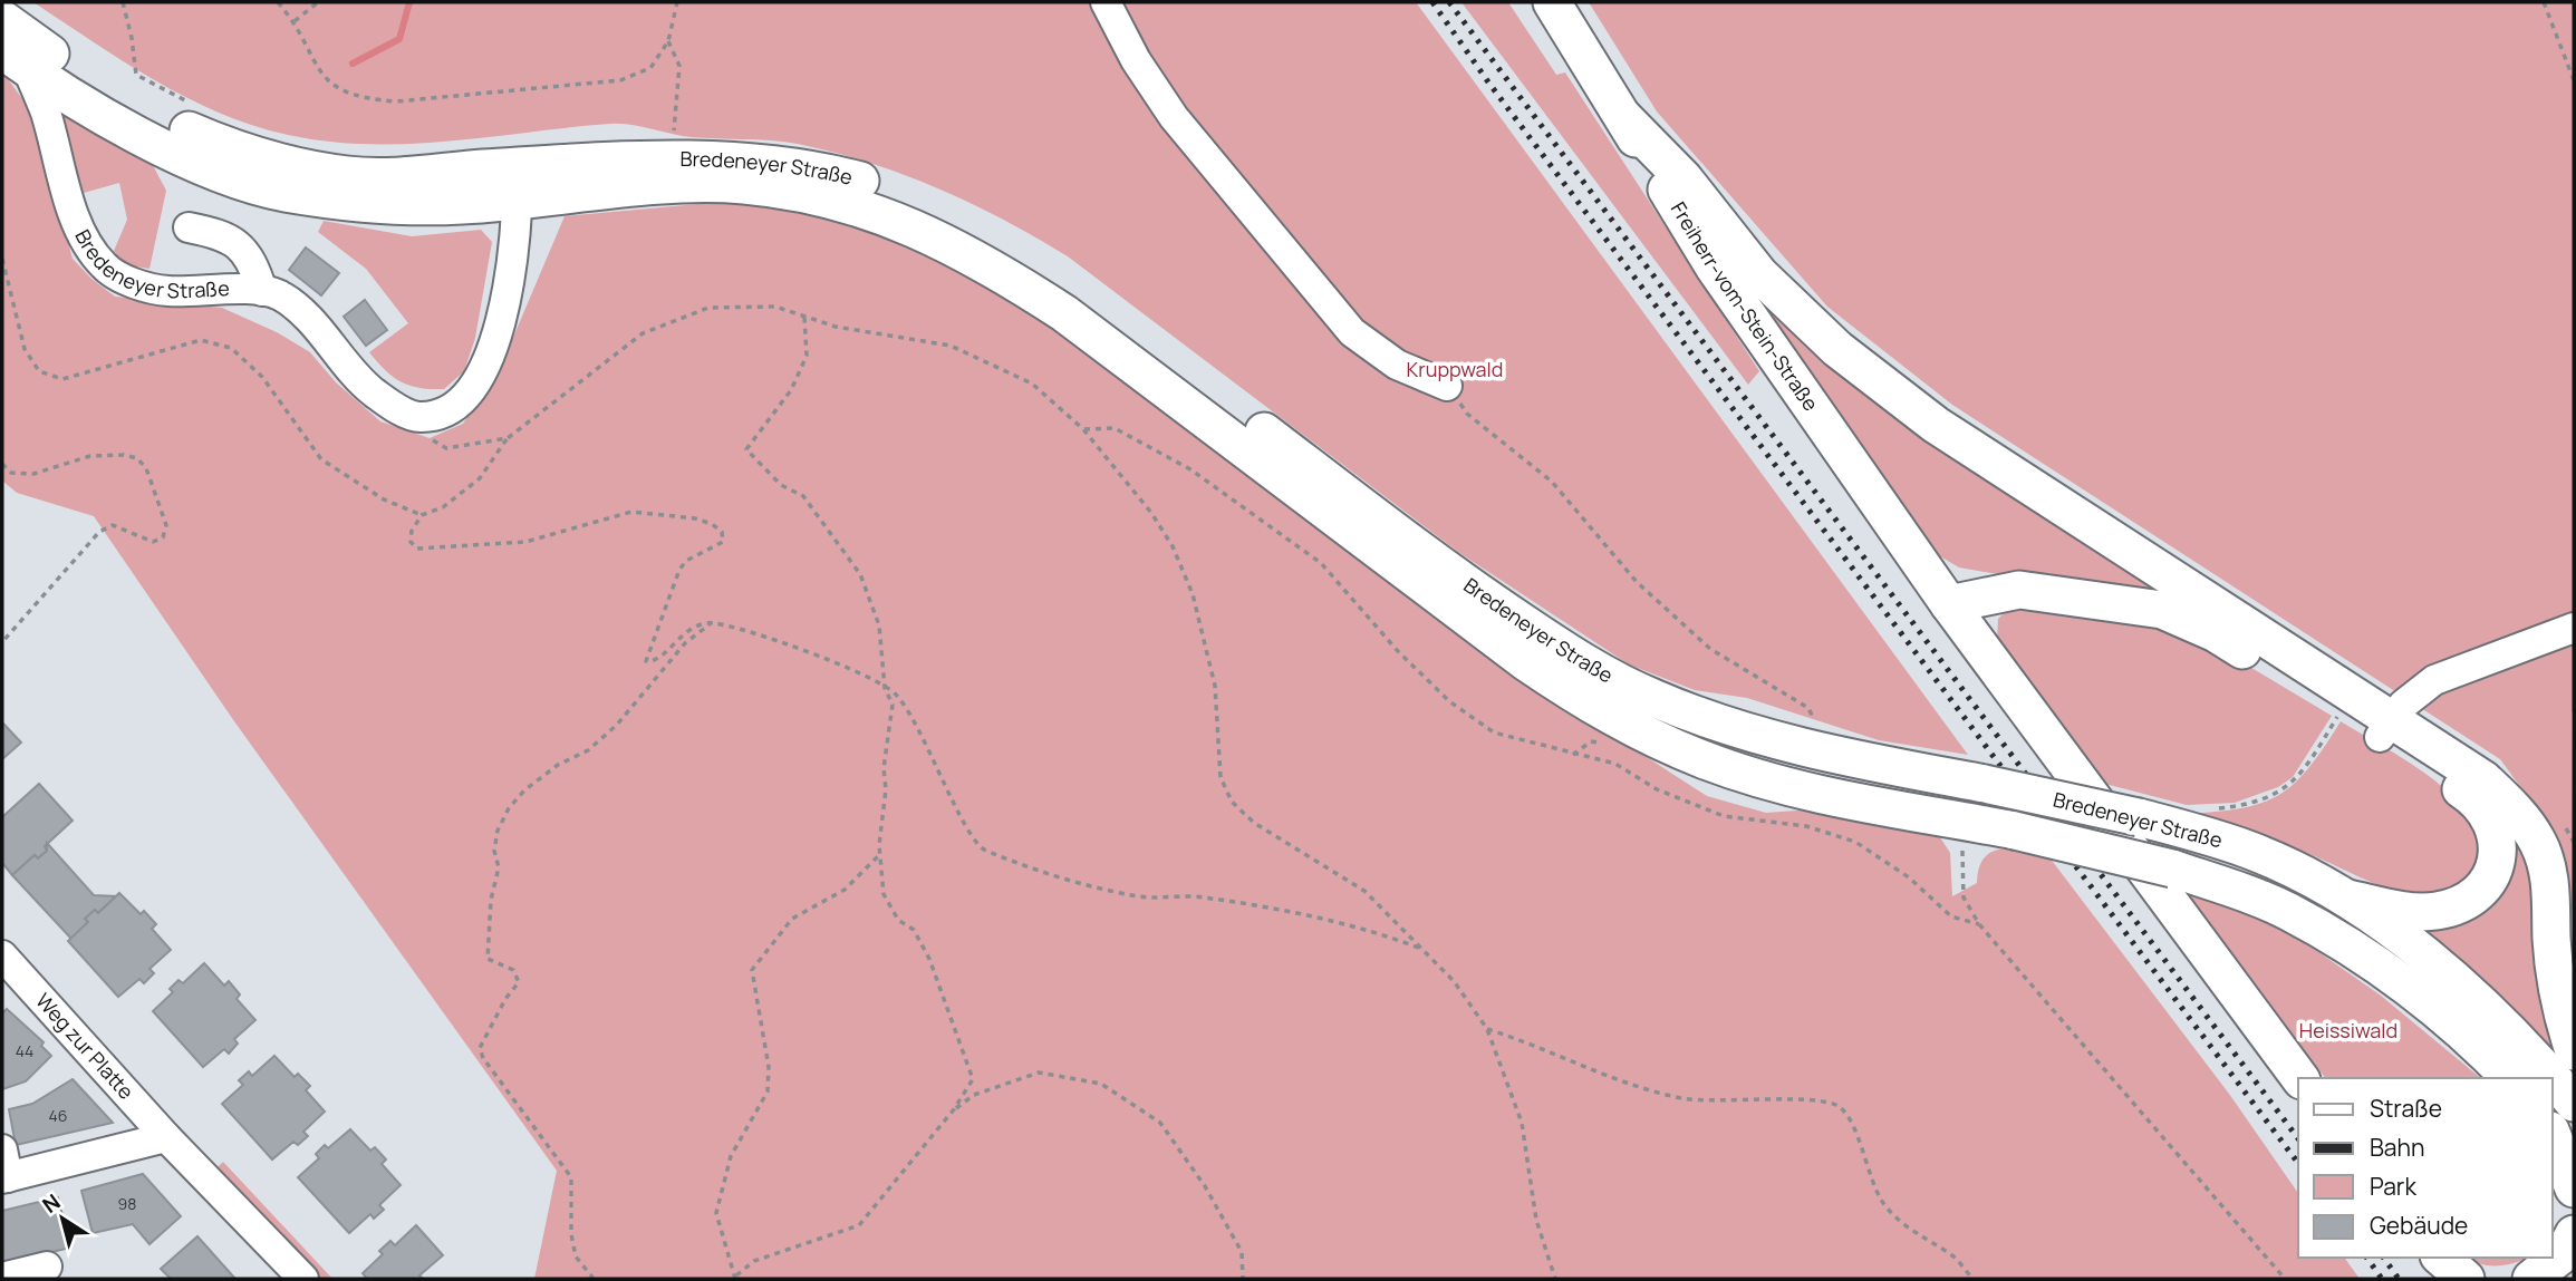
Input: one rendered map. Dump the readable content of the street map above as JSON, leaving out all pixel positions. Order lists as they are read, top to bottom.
{
  "streets": {
    "main road": ["Bredeneyer Straße", "Freiherr-vom-Stein-Straße"],
    "street": ["Weg zur Platte"]
  },
  "parks": ["Kruppwald", "Heissiwald"],
  "house_numbers": ["44", "46", "98"],
  "legend": [
    "Straße",
    "Bahn",
    "Park",
    "Gebäude"
  ],
  "north": "top left"
}
